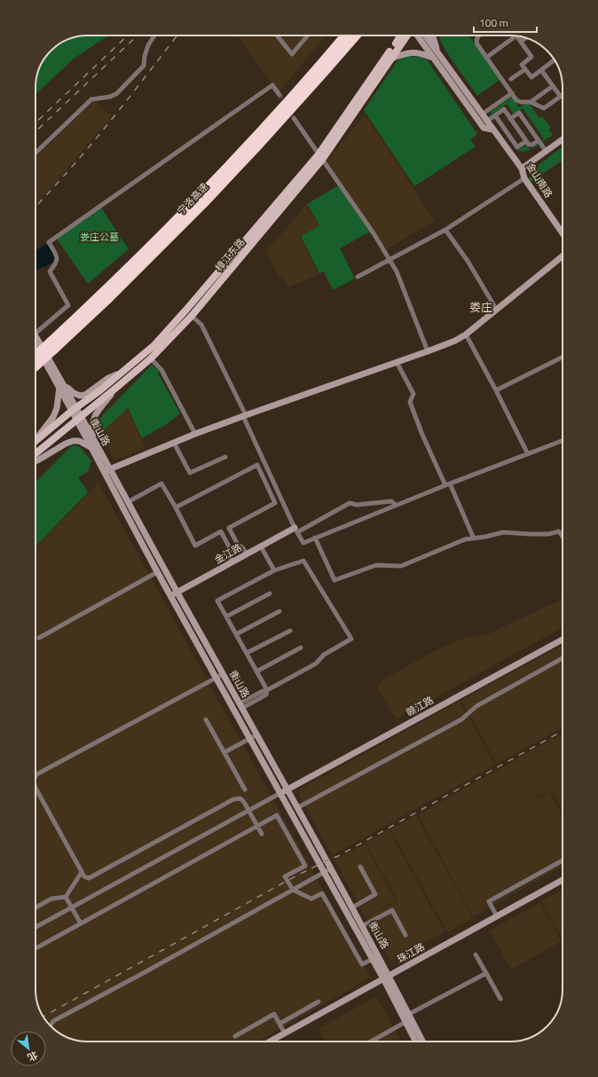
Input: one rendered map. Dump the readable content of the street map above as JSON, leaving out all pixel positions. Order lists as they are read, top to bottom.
{
  "streets": {
    "highway": ["宁洛高速"],
    "main road": ["樟江东路"],
    "street": [
      "金山南路",
      "衡山路",
      "金江路",
      "赣江路",
      "珠江路"
    ]
  },
  "crossings": [
    ["樟江东路", "衡山路"],
    ["衡山路", "金江路"],
    ["衡山路", "赣江路"],
    ["衡山路", "珠江路"]
  ],
  "districts": ["娄庄"],
  "parks": ["娄庄公墓"],
  "scale_bar": "100 m",
  "north": "bottom right"
}
